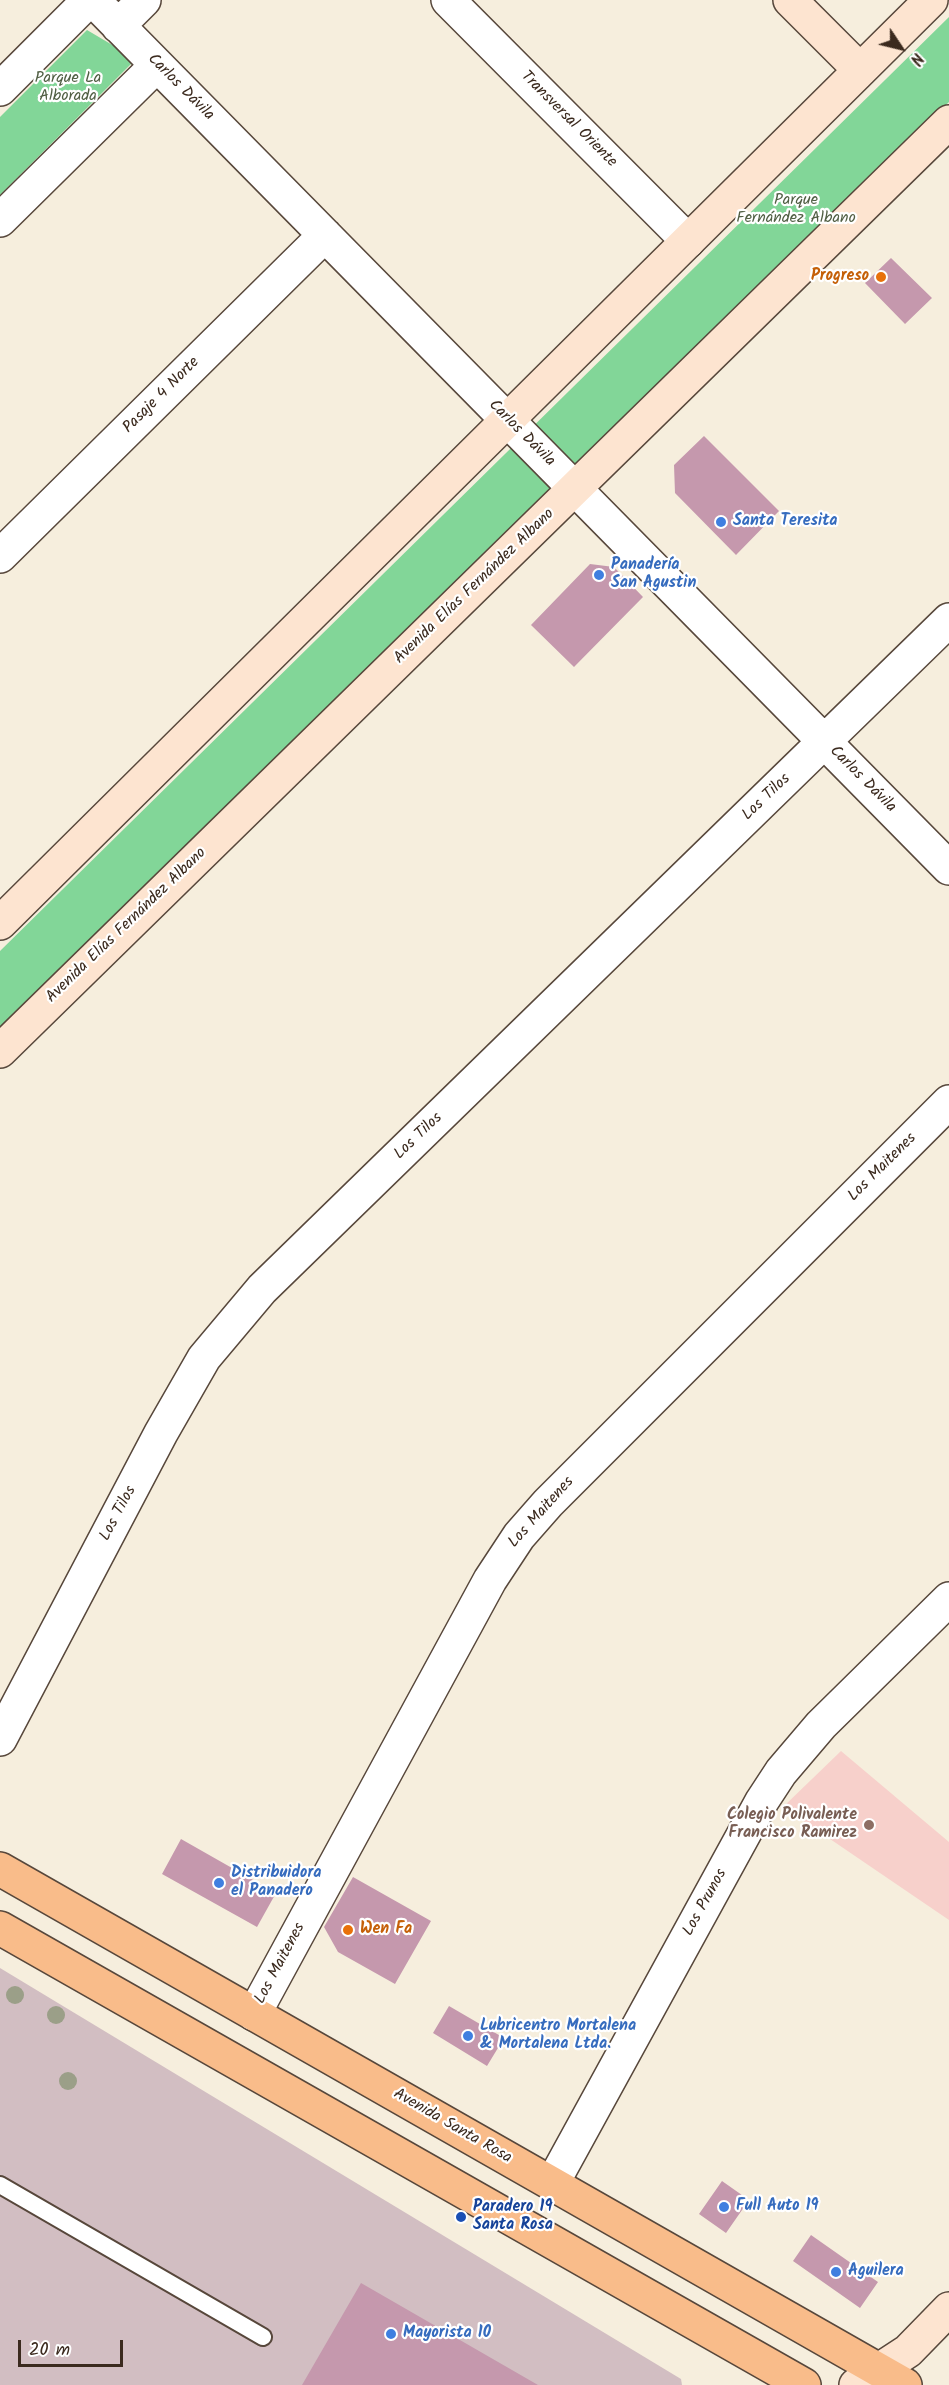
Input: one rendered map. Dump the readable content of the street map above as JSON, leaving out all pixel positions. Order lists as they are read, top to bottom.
{
  "streets": {
    "main road": ["Avenida Elías Fernández Albano", "Avenida Santa Rosa"],
    "street": [
      "Carlos Dávila",
      "Transversal Oriente",
      "Pasaje 4 Norte",
      "Los Tilos",
      "Los Maitenes",
      "Los Prunos"
    ]
  },
  "crossings": [
    ["Carlos Dávila", "Pasaje 4 Norte"],
    ["Carlos Dávila", "Avenida Elías Fernández Albano"],
    ["Carlos Dávila", "Los Tilos"],
    ["Los Maitenes", "Avenida Santa Rosa"],
    ["Los Prunos", "Avenida Santa Rosa"]
  ],
  "parks": ["Parque La Alborada", "Parque Fernández Albano"],
  "places": [
    "Progreso",
    "Santa Teresita",
    "Panadería San Agustin",
    "Colegio Polivalente Francisco Ramirez",
    "Distribuidora el Panadero",
    "Wen Fa",
    "Lubricentro Mortalena & Mortalena Ltda.",
    "Full Auto 19",
    "Paradero 19 Santa Rosa",
    "Aguilera",
    "Mayorista 10"
  ],
  "scale_bar": "20 m",
  "north": "bottom right"
}
